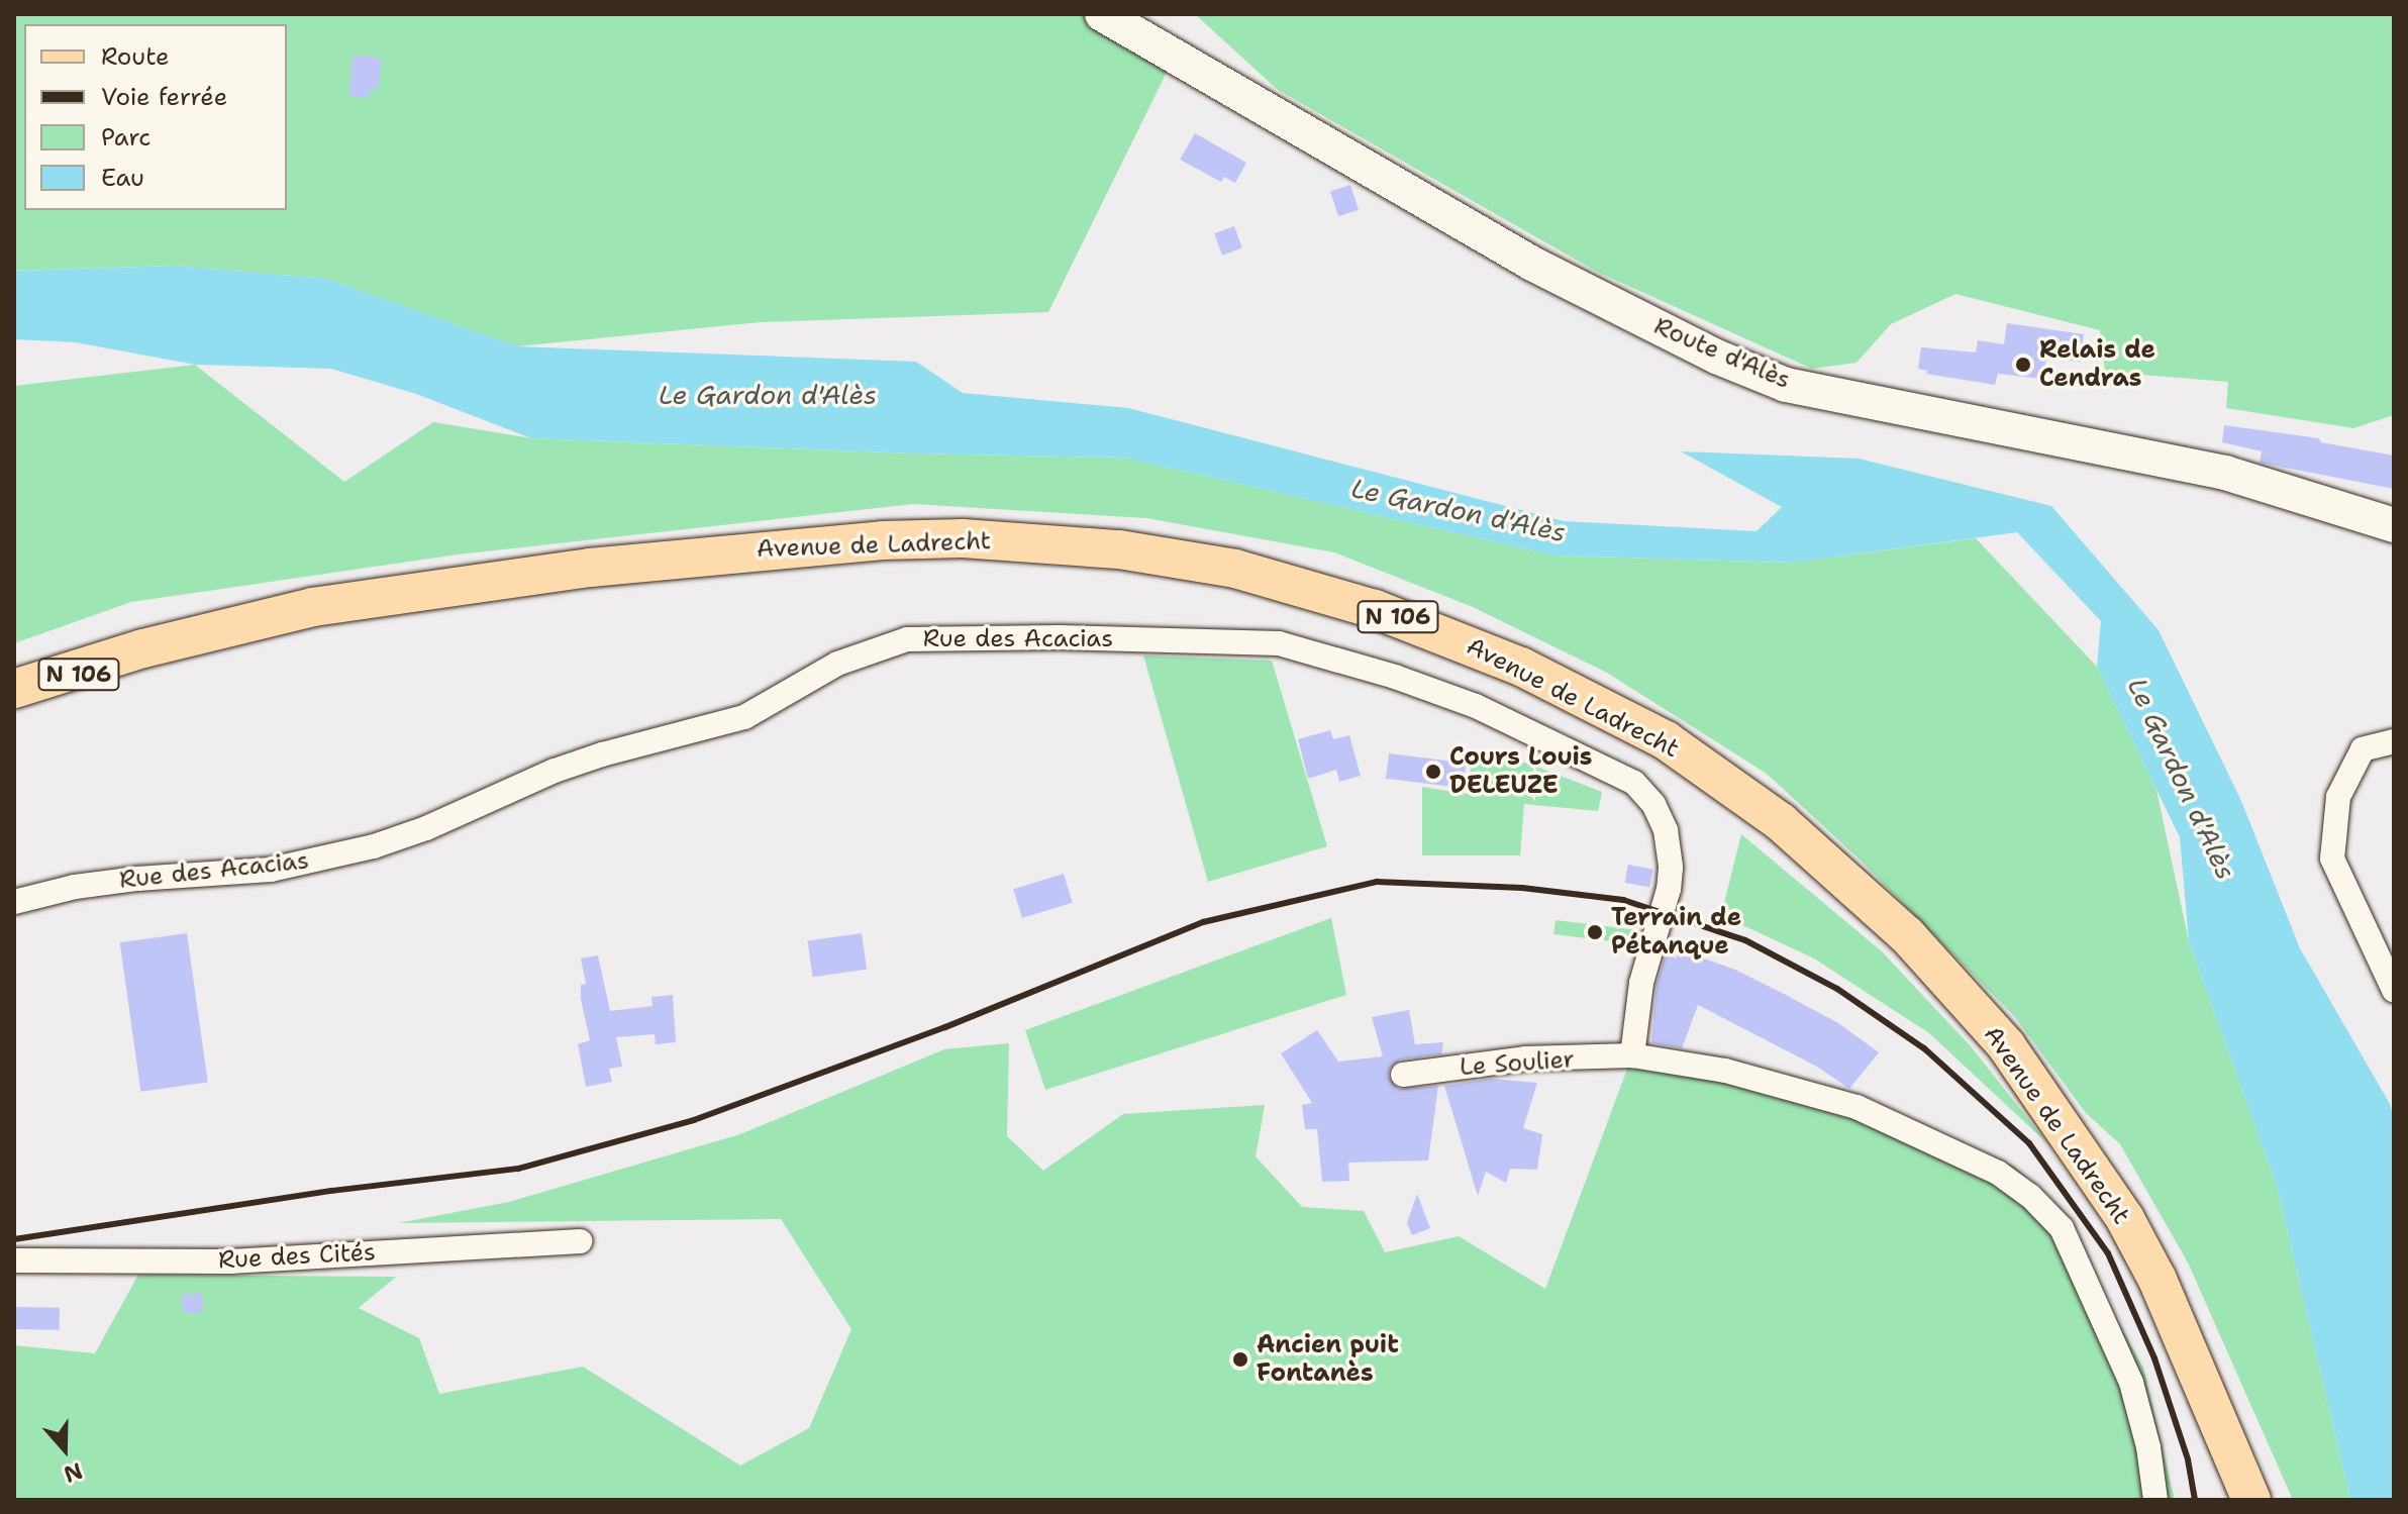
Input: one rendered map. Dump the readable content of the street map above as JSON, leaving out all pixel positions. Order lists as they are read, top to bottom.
{
  "streets": {
    "main road": ["Route d'Alès", "Avenue de Ladrecht", "N 106"],
    "street": ["Rue des Acacias", "Le Soulier", "Rue des Cités"]
  },
  "crossings": [
    ["Rue des Acacias", "Le Soulier"]
  ],
  "water": ["Le Gardon d'Alès"],
  "places": [
    "Relais de Cendras",
    "Cours Louis DELEUZE",
    "Terrain de Pétanque",
    "Ancien puit Fontanès"
  ],
  "legend": [
    "Route",
    "Voie ferrée",
    "Parc",
    "Eau"
  ],
  "north": "bottom"
}
